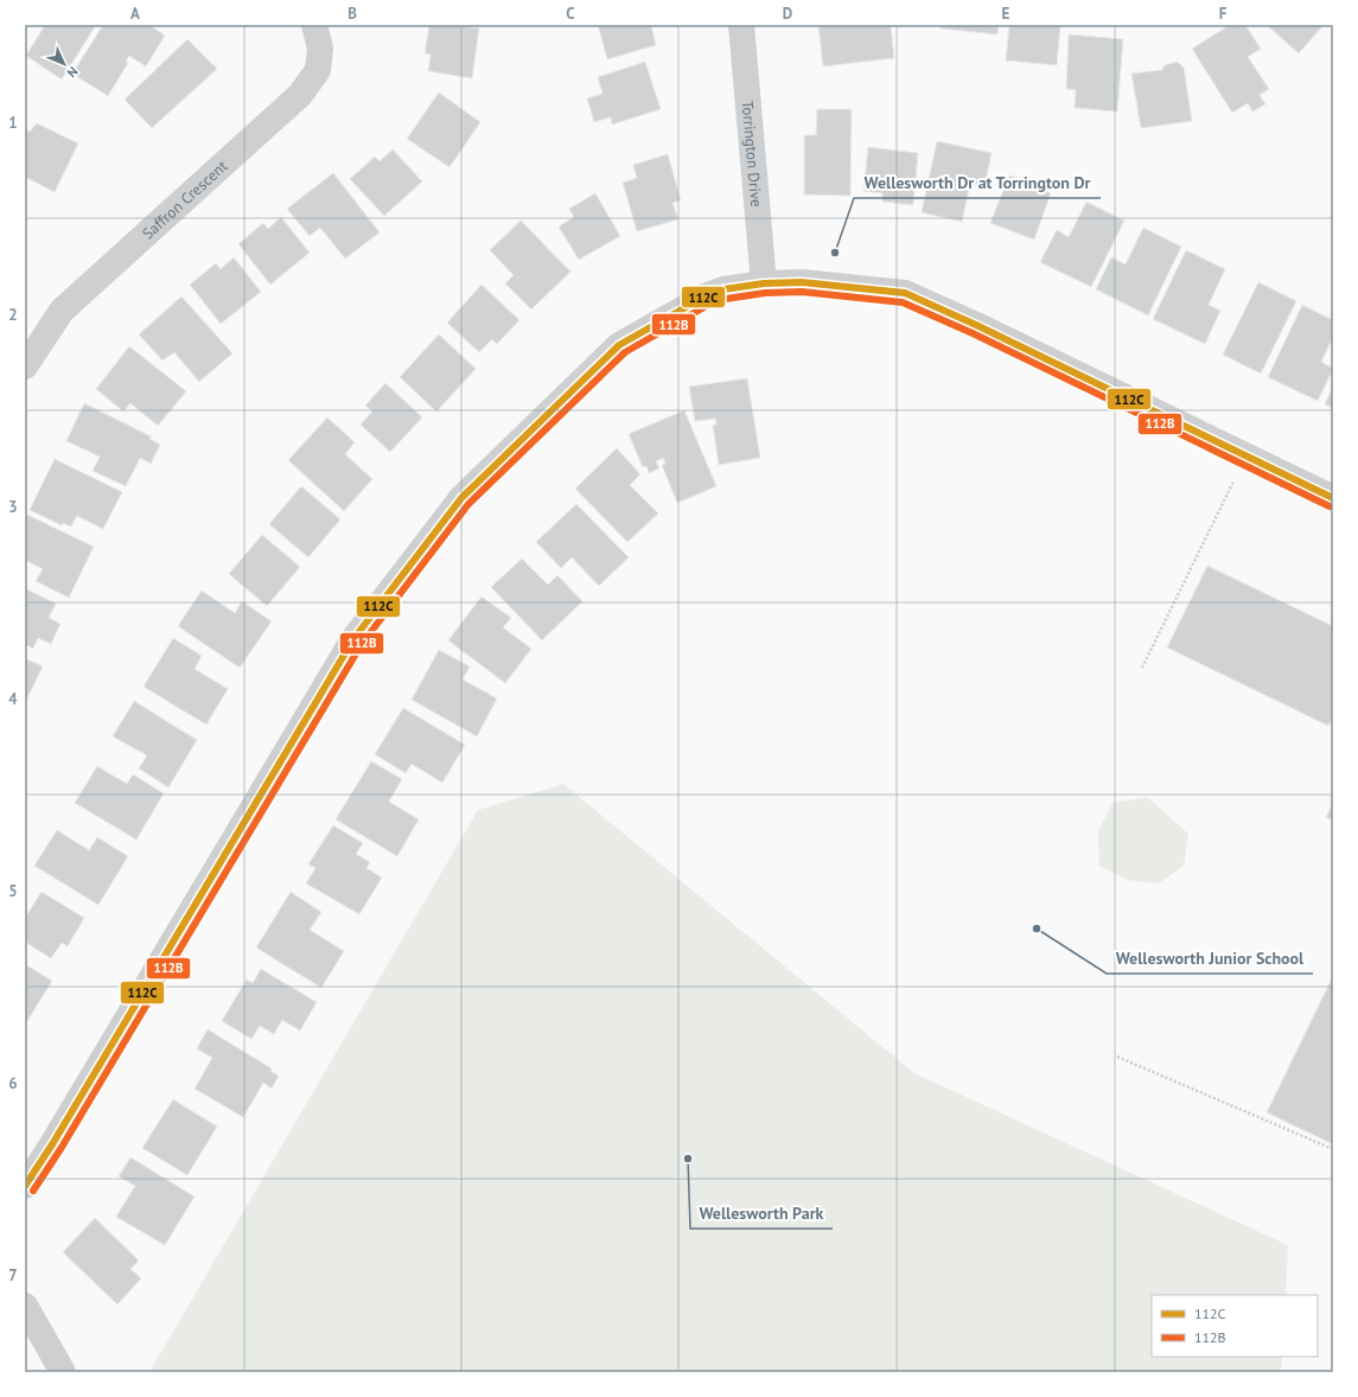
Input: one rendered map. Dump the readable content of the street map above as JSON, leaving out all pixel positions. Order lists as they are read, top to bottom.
{
  "streets": {
    "street": ["Torrington Drive", "Saffron Crescent"]
  },
  "places": ["Wellesworth Dr at Torrington Dr", "Wellesworth Junior School", "Wellesworth Park"],
  "lines": ["transit line 112C", "transit line 112B"],
  "legend": ["112C", "112B"],
  "north": "bottom right",
  "grid": {
    "columns": [
      "A",
      "B",
      "C",
      "D",
      "E",
      "F"
    ],
    "rows": [
      "1",
      "2",
      "3",
      "4",
      "5",
      "6",
      "7"
    ]
  }
}
